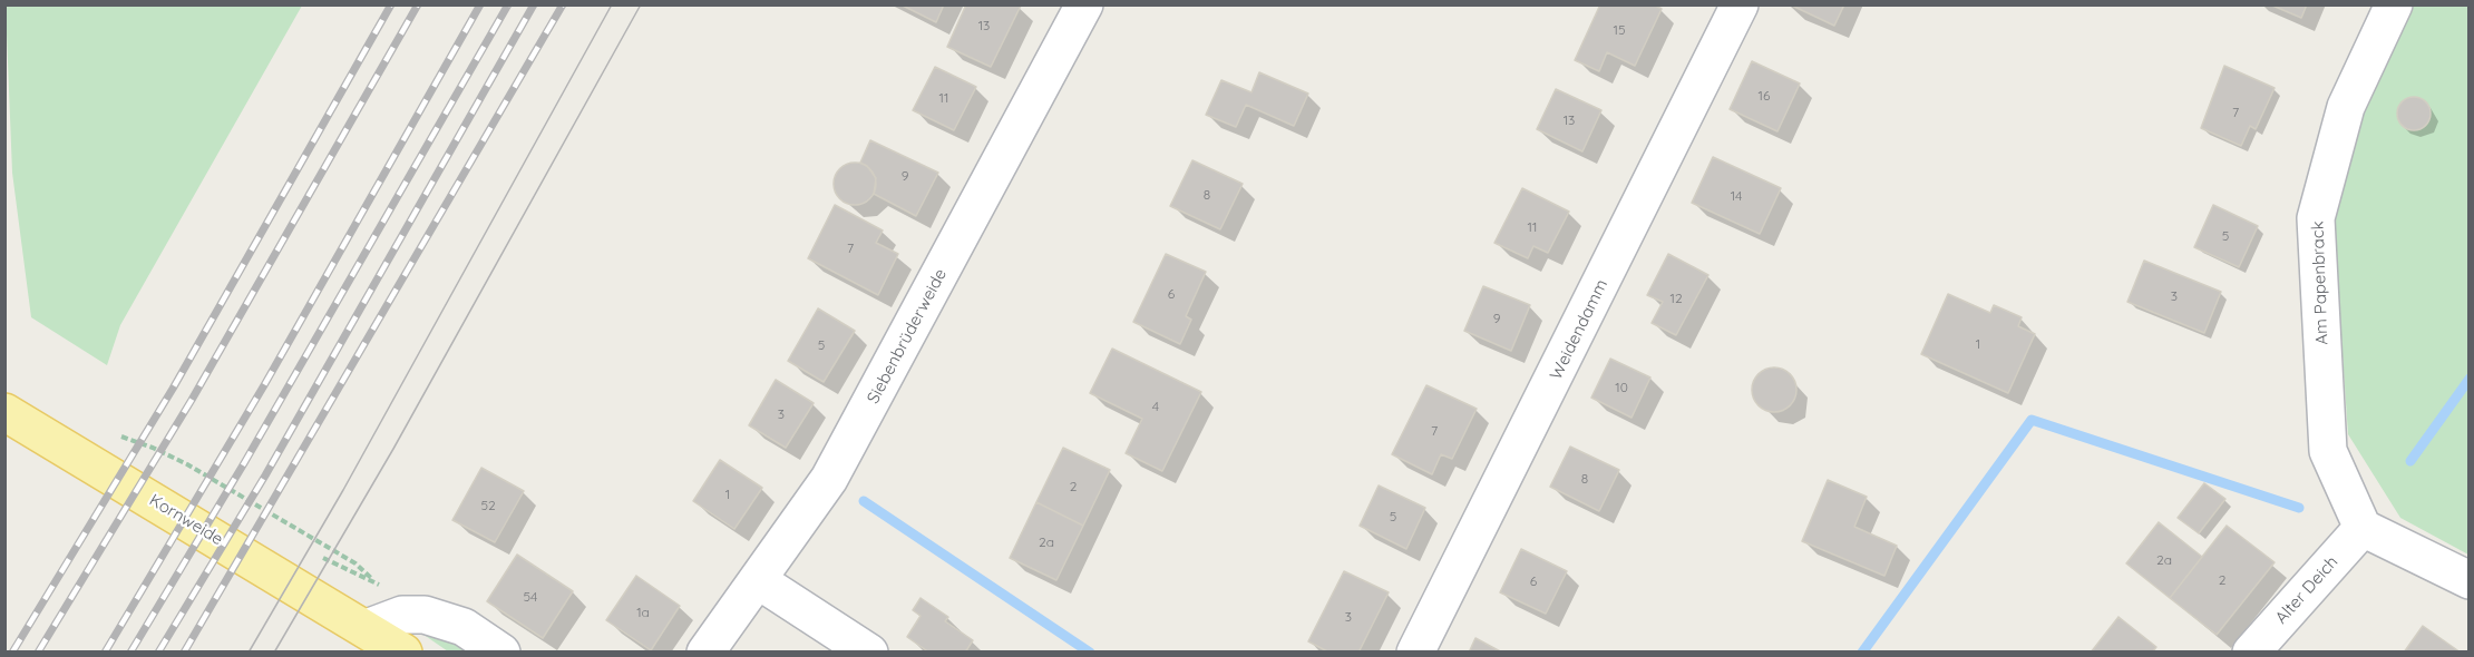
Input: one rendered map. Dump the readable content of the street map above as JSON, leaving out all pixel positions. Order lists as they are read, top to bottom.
{
  "streets": {
    "main road": ["Kornweide"],
    "street": [
      "Am Papenbrack",
      "Weidendamm",
      "Siebenbrüderweide",
      "Alter Deich"
    ]
  },
  "crossings": [
    ["Am Papenbrack", "Alter Deich"]
  ],
  "house_numbers": [
    "13",
    "15",
    "16",
    "11",
    "7",
    "13",
    "9",
    "8",
    "14",
    "11",
    "5",
    "7",
    "6",
    "3",
    "12",
    "9",
    "1",
    "5",
    "10",
    "4",
    "3",
    "7",
    "8",
    "2",
    "1",
    "52",
    "5",
    "2a",
    "2a",
    "2",
    "6",
    "54",
    "1a",
    "3"
  ]
}
